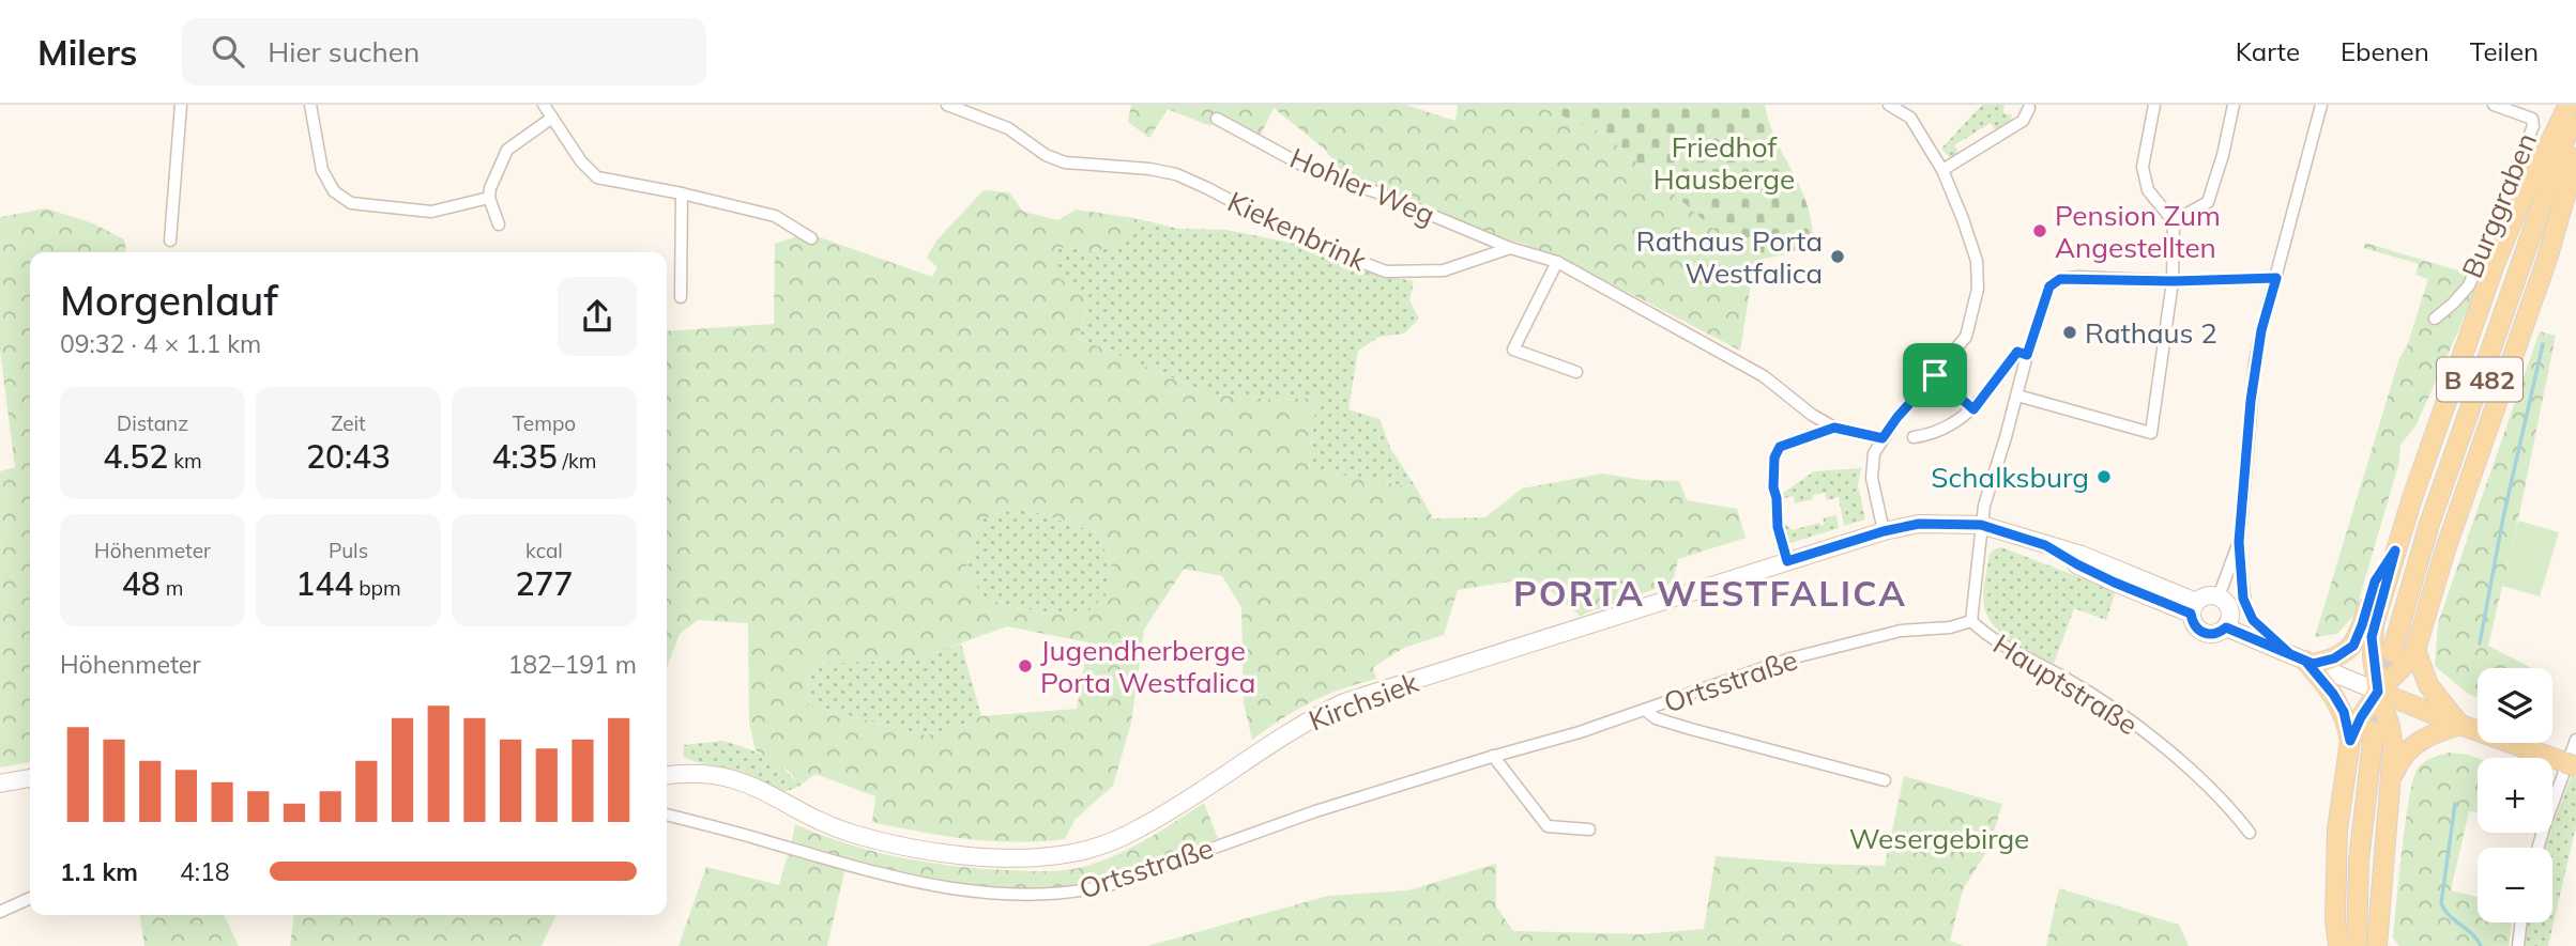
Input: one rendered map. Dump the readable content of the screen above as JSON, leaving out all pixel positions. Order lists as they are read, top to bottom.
{
  "streets": {
    "main road": ["B 482", "Kirchsiek"],
    "street": [
      "Hohler Weg",
      "Burggraben",
      "Kiekenbrink",
      "Ortsstraße",
      "Hauptstraße"
    ]
  },
  "crossings": [
    ["Hohler Weg", "Kiekenbrink"],
    ["Ortsstraße", "Hauptstraße"],
    ["Hauptstraße", "Kirchsiek"]
  ],
  "districts": ["PORTA WESTFALICA"],
  "parks": ["Friedhof Hausberge", "Wesergebirge"],
  "places": [
    "Pension Zum Angestellten",
    "Rathaus Porta Westfalica",
    "Rathaus 2",
    "Schalksburg",
    "Jugendherberge Porta Westfalica"
  ],
  "page": {
    "header": "Milers",
    "search": "Hier suchen",
    "nav": ["Karte", "Ebenen", "Teilen"],
    "heading": ["Morgenlauf", "09:32 · 4 × 1.1 km"],
    "stats": [
      ["Distanz", "4.52 km"],
      ["Zeit", "20:43"],
      ["Tempo", "4:35 /km"],
      ["Höhenmeter", "48 m"],
      ["Puls", "144 bpm"],
      ["kcal", "277"]
    ],
    "chart": ["Höhenmeter", "182–191 m"],
    "map_buttons": ["+", "−"],
    "list": [
      {
        "name": "1.1 km",
        "note": "4:18"
      }
    ]
  }
}
